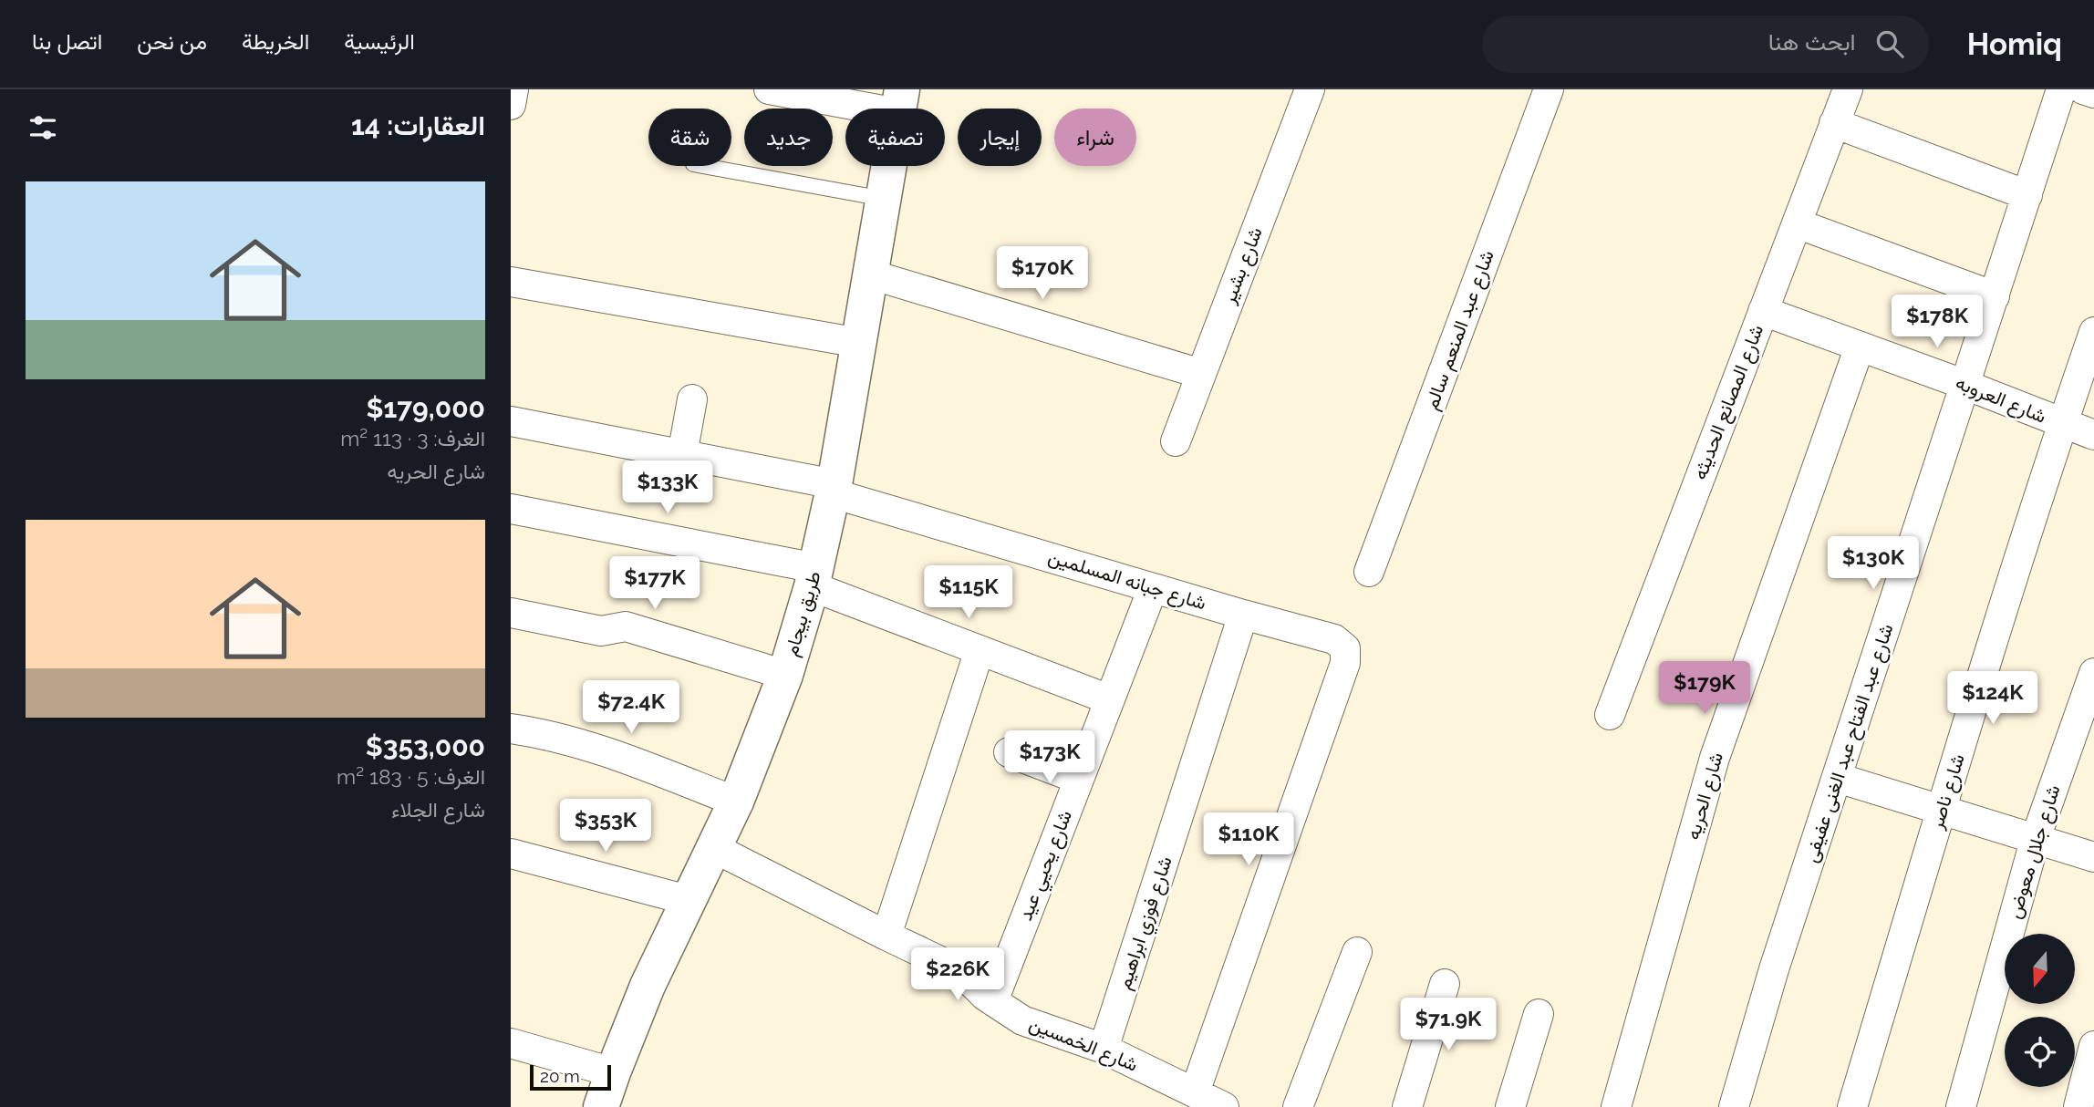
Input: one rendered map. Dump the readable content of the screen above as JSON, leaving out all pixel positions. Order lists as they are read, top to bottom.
{
  "streets": {
    "main road": ["طريق بيجام"],
    "street": [
      "شارع بشير",
      "شارع عبد المنعم سالم",
      "شارع العروبه",
      "شارع المصانع الحديثه",
      "شارع جبانه المسلمين",
      "شارع عبد الفتاح عبد الغنى عفيفى",
      "شارع ناصر",
      "شارع الحريه",
      "شارع جلال معوض",
      "شارع يحيي عيد",
      "شارع فوزي ابراهيم",
      "شارع الخمسين"
    ]
  },
  "crossings": [
    ["شارع العروبه", "شارع المصانع الحديثه"],
    ["شارع العروبه", "شارع عبد الفتاح عبد الغنى عفيفى"],
    ["شارع العروبه", "شارع ناصر"],
    ["شارع العروبه", "شارع الحريه"],
    ["شارع جبانه المسلمين", "طريق بيجام"],
    ["شارع جبانه المسلمين", "شارع يحيي عيد"],
    ["شارع جبانه المسلمين", "شارع فوزي ابراهيم"],
    ["شارع جبانه المسلمين", "شارع الخمسين"],
    ["طريق بيجام", "شارع الخمسين"],
    ["شارع يحيي عيد", "شارع الخمسين"],
    ["شارع فوزي ابراهيم", "شارع الخمسين"]
  ],
  "scale_bar": "20 m",
  "north": "bottom",
  "page": {
    "header": "Homiq",
    "search": "ابحث هنا",
    "nav": [
      "الرئيسية",
      "الخريطة",
      "من نحن",
      "اتصل بنا"
    ],
    "heading": "العقارات: 14",
    "chip": [
      "شراء",
      "إيجار",
      "تصفية",
      "جديد",
      "شقة"
    ],
    "list": [
      {
        "name": "$179,000",
        "note": "الغرف: 3 · 113 m² · شارع الحريه"
      },
      {
        "name": "$353,000",
        "note": "الغرف: 5 · 183 m² · شارع الجلاء"
      }
    ],
    "price": [
      "$170K",
      "$178K",
      "$133K",
      "$130K",
      "$177K",
      "$115K",
      "$179K",
      "$124K",
      "$72.4K",
      "$173K",
      "$353K",
      "$110K",
      "$226K",
      "$71.9K"
    ],
    "scale": "20 m"
  }
}
